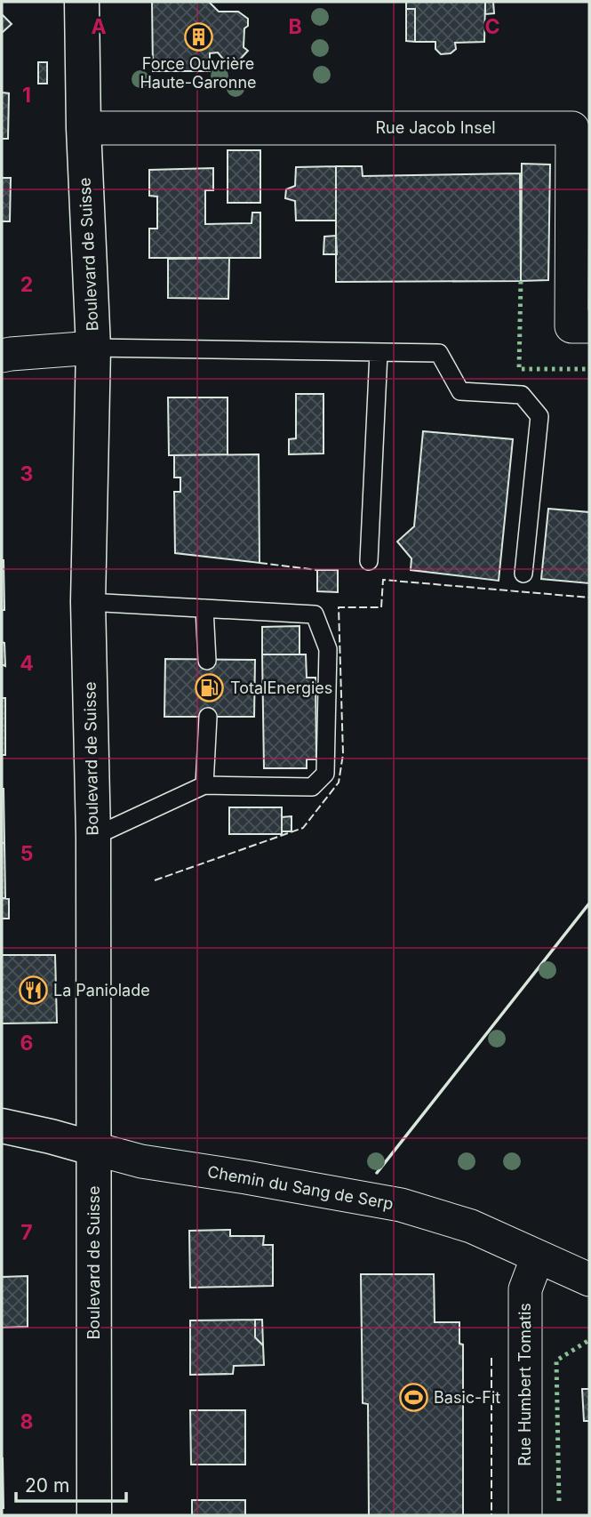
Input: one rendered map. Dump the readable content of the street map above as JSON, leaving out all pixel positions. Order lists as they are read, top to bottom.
{
  "streets": {
    "main road": ["Boulevard de Suisse", "Chemin du Sang de Serp"],
    "street": ["Rue Jacob Insel", "Rue Humbert Tomatis"]
  },
  "crossings": [
    ["Rue Jacob Insel", "Boulevard de Suisse"],
    ["Boulevard de Suisse", "Chemin du Sang de Serp"],
    ["Chemin du Sang de Serp", "Rue Humbert Tomatis"]
  ],
  "places": {
    "building": ["Force Ouvrière Haute-Garonne"],
    "fuel station": ["TotalEnergies"],
    "restaurant": ["La Paniolade"],
    "sports": ["Basic-Fit"]
  },
  "scale_bar": "20 m",
  "grid": {
    "columns": ["A", "B", "C"],
    "rows": [
      "1",
      "2",
      "3",
      "4",
      "5",
      "6",
      "7",
      "8"
    ]
  }
}
